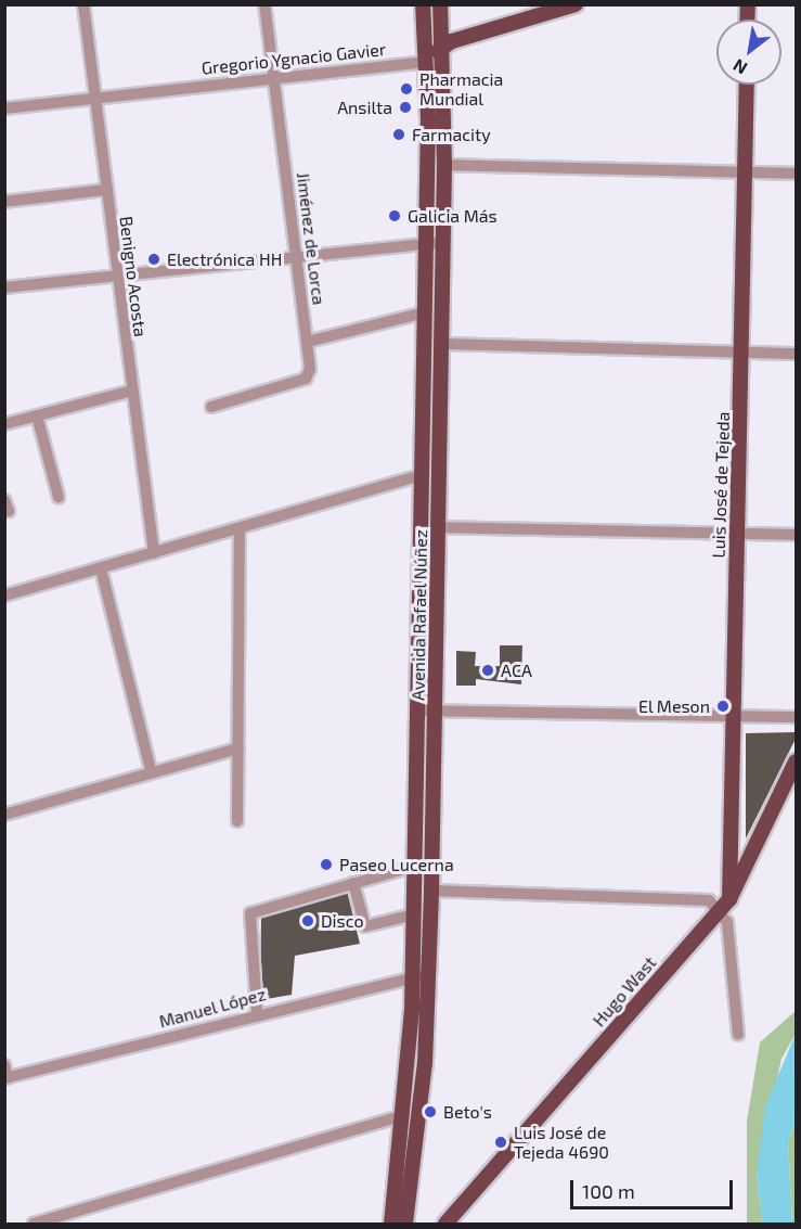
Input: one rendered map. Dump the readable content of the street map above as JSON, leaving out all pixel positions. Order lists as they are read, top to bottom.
{
  "streets": {
    "main road": ["Luis José de Tejeda", "Avenida Rafael Núñez", "Hugo Wast"],
    "street": [
      "Gregorio Ygnacio Gavier",
      "Jiménez de Lorca",
      "Benigno Acosta",
      "Manuel López"
    ]
  },
  "crossings": [
    ["Gregorio Ygnacio Gavier", "Jiménez de Lorca"],
    ["Gregorio Ygnacio Gavier", "Benigno Acosta"],
    ["Gregorio Ygnacio Gavier", "Avenida Rafael Núñez"],
    ["Luis José de Tejeda", "Hugo Wast"],
    ["Avenida Rafael Núñez", "Manuel López"]
  ],
  "places": [
    "Pharmacia Mundial",
    "Ansilta",
    "Farmacity",
    "Galicia Más",
    "Electrónica HH",
    "ACA",
    "El Meson",
    "Paseo Lucerna",
    "Disco",
    "Beto's",
    "Luis José de Tejeda 4690"
  ],
  "scale_bar": "100 m",
  "north": "bottom left"
}
